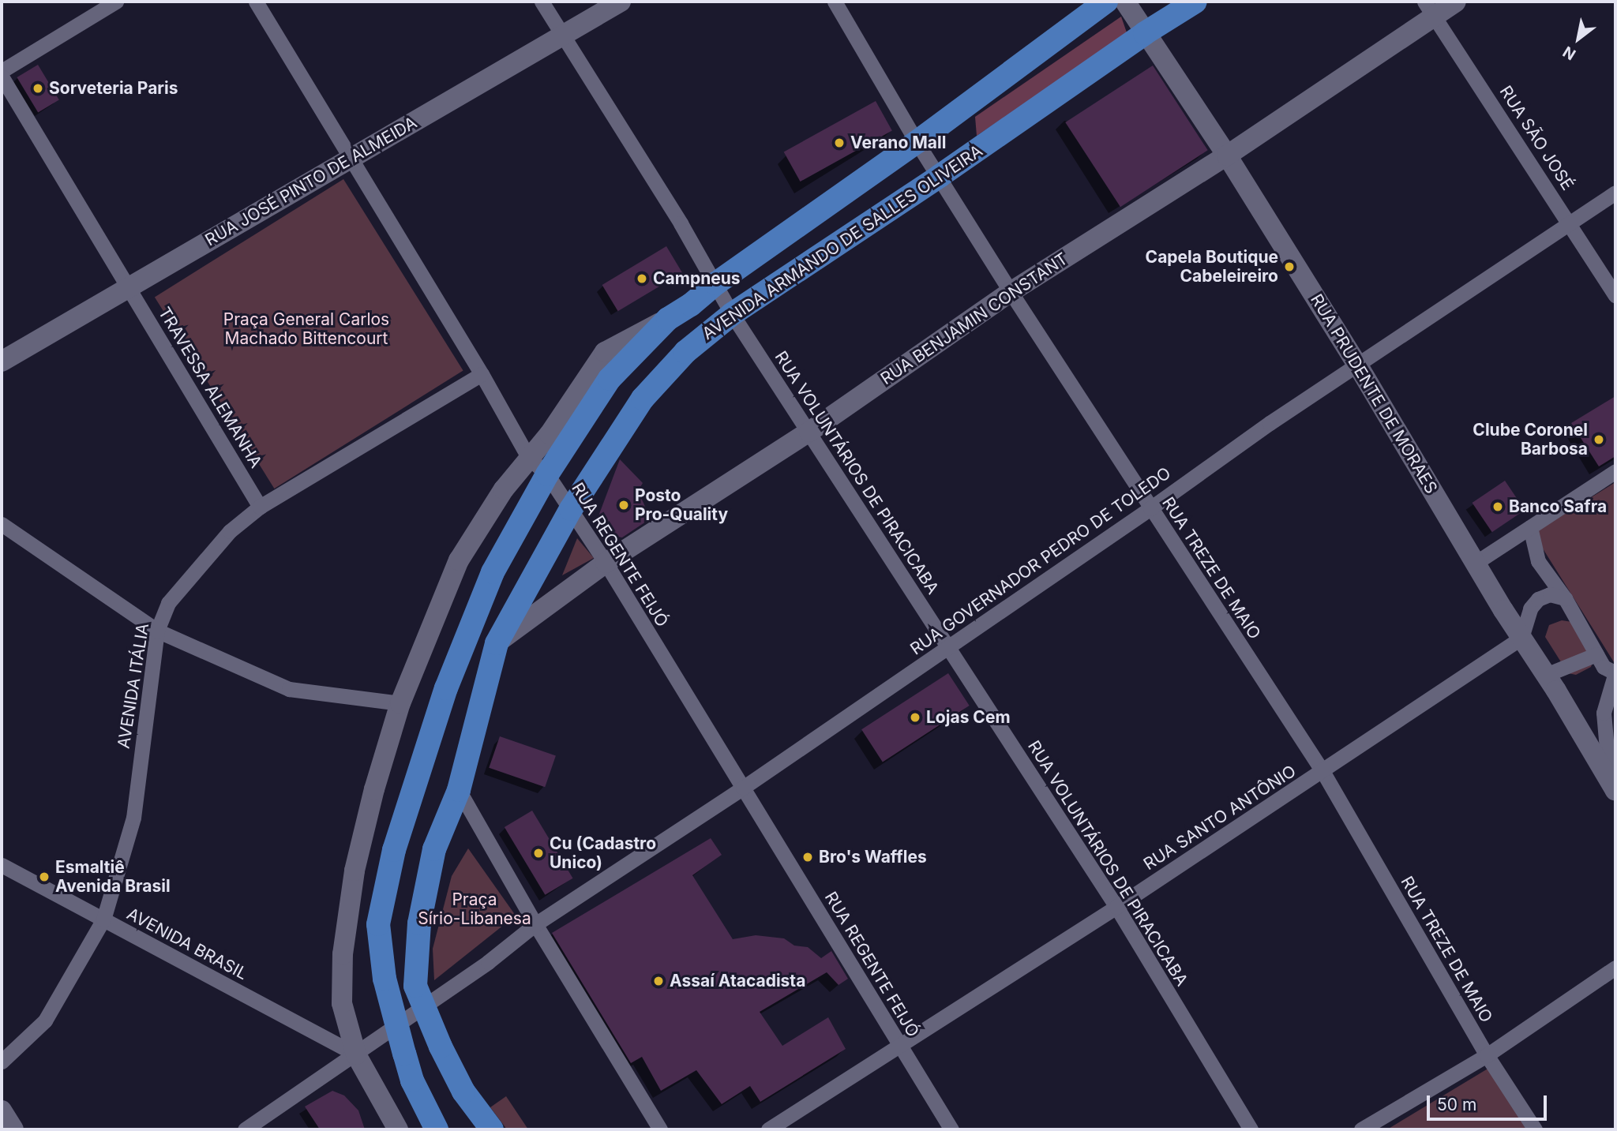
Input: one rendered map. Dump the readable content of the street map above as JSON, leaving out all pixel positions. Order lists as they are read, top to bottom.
{
  "streets": {
    "main road": ["AVENIDA ARMANDO DE SALLES OLIVEIRA"],
    "street": [
      "RUA SÃO JOSÉ",
      "RUA JOSÉ PINTO DE ALMEIDA",
      "RUA BENJAMIN CONSTANT",
      "TRAVESSA ALEMANHA",
      "RUA PRUDENTE DE MORAES",
      "RUA VOLUNTÁRIOS DE PIRACICABA",
      "RUA REGENTE FEIJÓ",
      "RUA GOVERNADOR PEDRO DE TOLEDO",
      "RUA TREZE DE MAIO",
      "AVENIDA ITÁLIA",
      "RUA SANTO ANTÔNIO",
      "AVENIDA BRASIL"
    ]
  },
  "crossings": [
    ["RUA SÃO JOSÉ", "RUA BENJAMIN CONSTANT"],
    ["RUA SÃO JOSÉ", "RUA GOVERNADOR PEDRO DE TOLEDO"],
    ["RUA JOSÉ PINTO DE ALMEIDA", "TRAVESSA ALEMANHA"],
    ["RUA JOSÉ PINTO DE ALMEIDA", "RUA VOLUNTÁRIOS DE PIRACICABA"],
    ["RUA JOSÉ PINTO DE ALMEIDA", "RUA REGENTE FEIJÓ"],
    ["AVENIDA ARMANDO DE SALLES OLIVEIRA", "RUA BENJAMIN CONSTANT"],
    ["AVENIDA ARMANDO DE SALLES OLIVEIRA", "RUA PRUDENTE DE MORAES"],
    ["AVENIDA ARMANDO DE SALLES OLIVEIRA", "RUA VOLUNTÁRIOS DE PIRACICABA"],
    ["AVENIDA ARMANDO DE SALLES OLIVEIRA", "RUA REGENTE FEIJÓ"],
    ["AVENIDA ARMANDO DE SALLES OLIVEIRA", "RUA TREZE DE MAIO"],
    ["RUA BENJAMIN CONSTANT", "RUA PRUDENTE DE MORAES"],
    ["RUA BENJAMIN CONSTANT", "RUA VOLUNTÁRIOS DE PIRACICABA"],
    ["RUA BENJAMIN CONSTANT", "RUA REGENTE FEIJÓ"],
    ["RUA BENJAMIN CONSTANT", "RUA TREZE DE MAIO"],
    ["TRAVESSA ALEMANHA", "AVENIDA ITÁLIA"],
    ["RUA PRUDENTE DE MORAES", "RUA GOVERNADOR PEDRO DE TOLEDO"],
    ["RUA PRUDENTE DE MORAES", "RUA SANTO ANTÔNIO"],
    ["RUA VOLUNTÁRIOS DE PIRACICABA", "RUA GOVERNADOR PEDRO DE TOLEDO"],
    ["RUA VOLUNTÁRIOS DE PIRACICABA", "RUA SANTO ANTÔNIO"],
    ["RUA REGENTE FEIJÓ", "RUA GOVERNADOR PEDRO DE TOLEDO"],
    ["RUA REGENTE FEIJÓ", "AVENIDA ITÁLIA"],
    ["RUA REGENTE FEIJÓ", "RUA SANTO ANTÔNIO"],
    ["RUA GOVERNADOR PEDRO DE TOLEDO", "RUA TREZE DE MAIO"],
    ["RUA GOVERNADOR PEDRO DE TOLEDO", "AVENIDA BRASIL"],
    ["RUA TREZE DE MAIO", "RUA SANTO ANTÔNIO"],
    ["AVENIDA ITÁLIA", "AVENIDA BRASIL"]
  ],
  "parks": ["Praça General Carlos Machado Bittencourt", "Praça Sírio-Libanesa"],
  "places": [
    "Sorveteria Paris",
    "Verano Mall",
    "Capela Boutique Cabeleireiro",
    "Campneus",
    "Clube Coronel Barbosa",
    "Posto Pro-Quality",
    "Banco Safra",
    "Lojas Cem",
    "Cu (Cadastro Unico)",
    "Bro's Waffles",
    "Esmaltiê Avenida Brasil",
    "Assaí Atacadista"
  ],
  "scale_bar": "50 m",
  "north": "bottom left"
}
